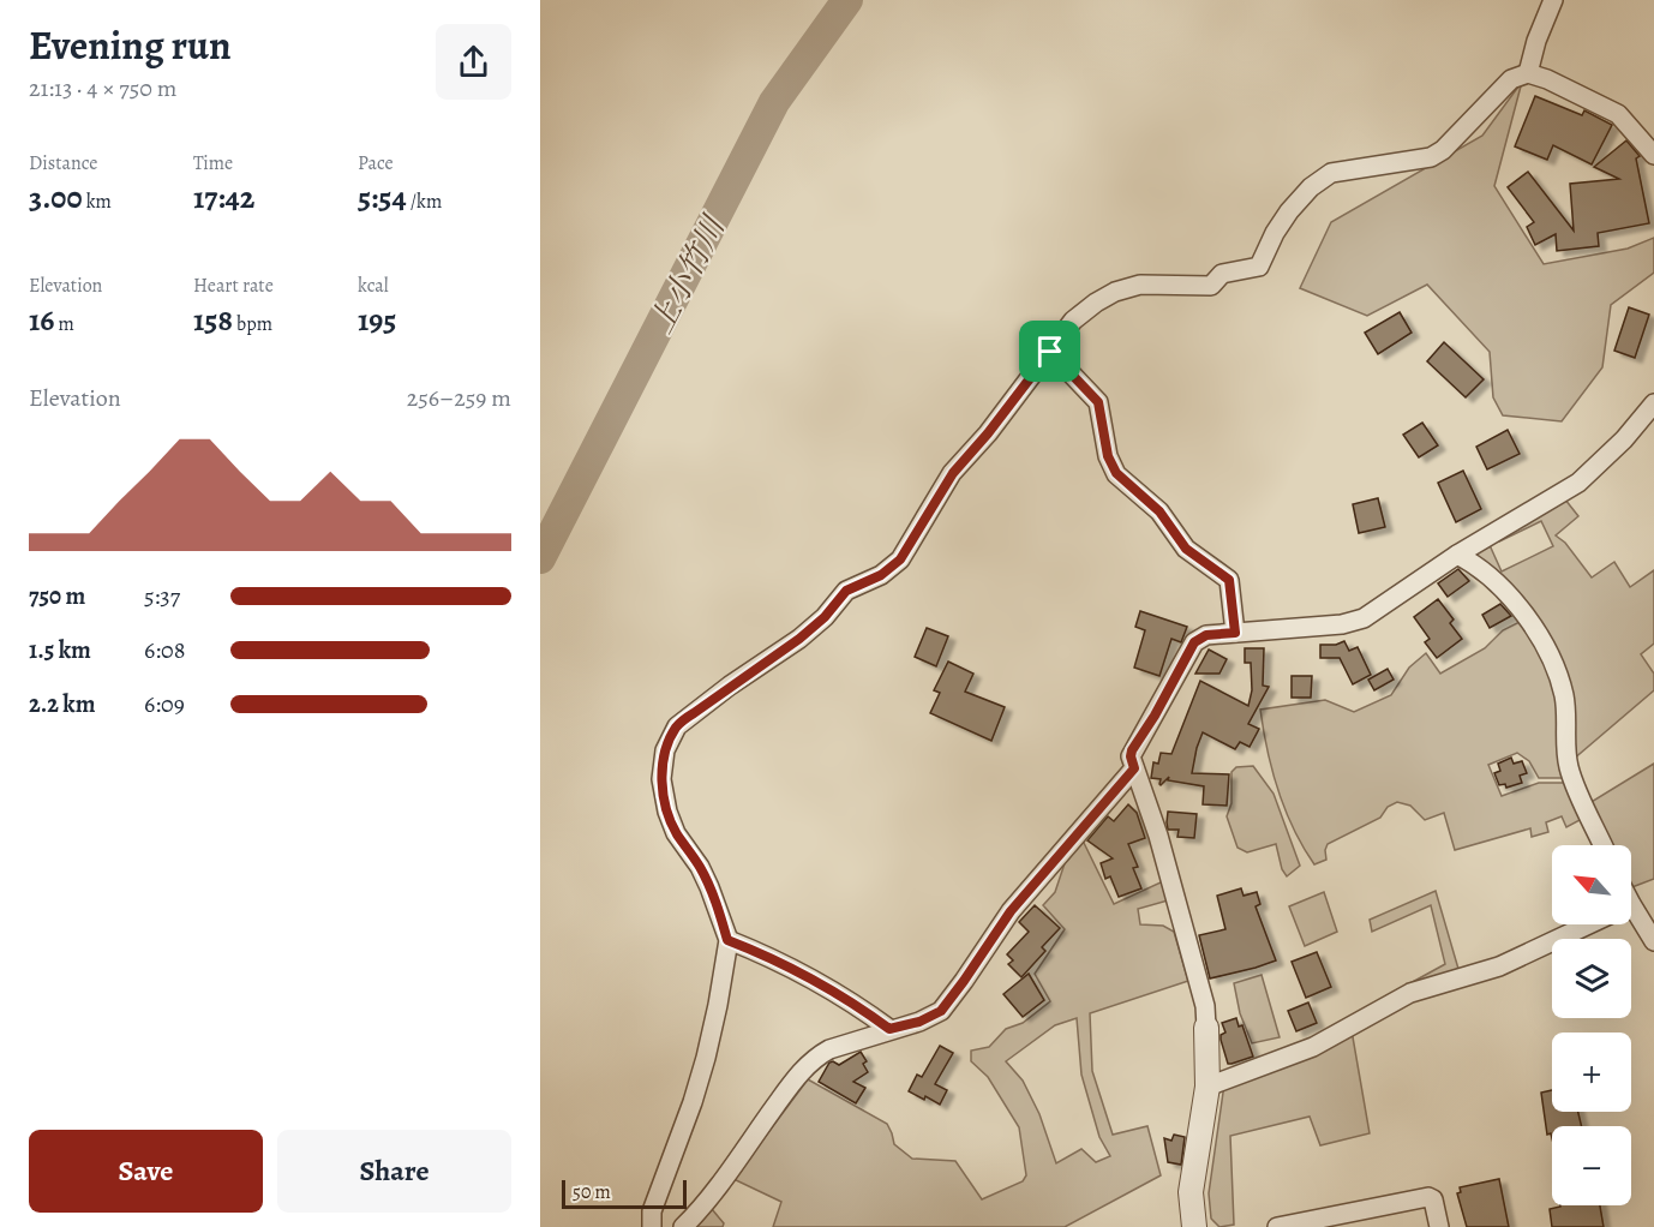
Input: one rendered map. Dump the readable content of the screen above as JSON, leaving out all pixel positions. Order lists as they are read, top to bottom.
{
  "water": ["上小竹川"],
  "scale_bar": "50 m",
  "north": "top left",
  "page": {
    "heading": ["Evening run", "21:13 · 4 × 750 m"],
    "stats": [
      ["Distance", "3.00 km"],
      ["Time", "17:42"],
      ["Pace", "5:54 /km"],
      ["Elevation", "16 m"],
      ["Heart rate", "158 bpm"],
      ["kcal", "195"]
    ],
    "chart": ["Elevation", "256–259 m"],
    "list": [
      {
        "name": "750 m",
        "note": "5:37"
      },
      {
        "name": "1.5 km",
        "note": "6:08"
      },
      {
        "name": "2.2 km",
        "note": "6:09"
      }
    ],
    "map_buttons": ["+", "−"],
    "buttons": ["Save", "Share"],
    "scale": "50 m"
  }
}
